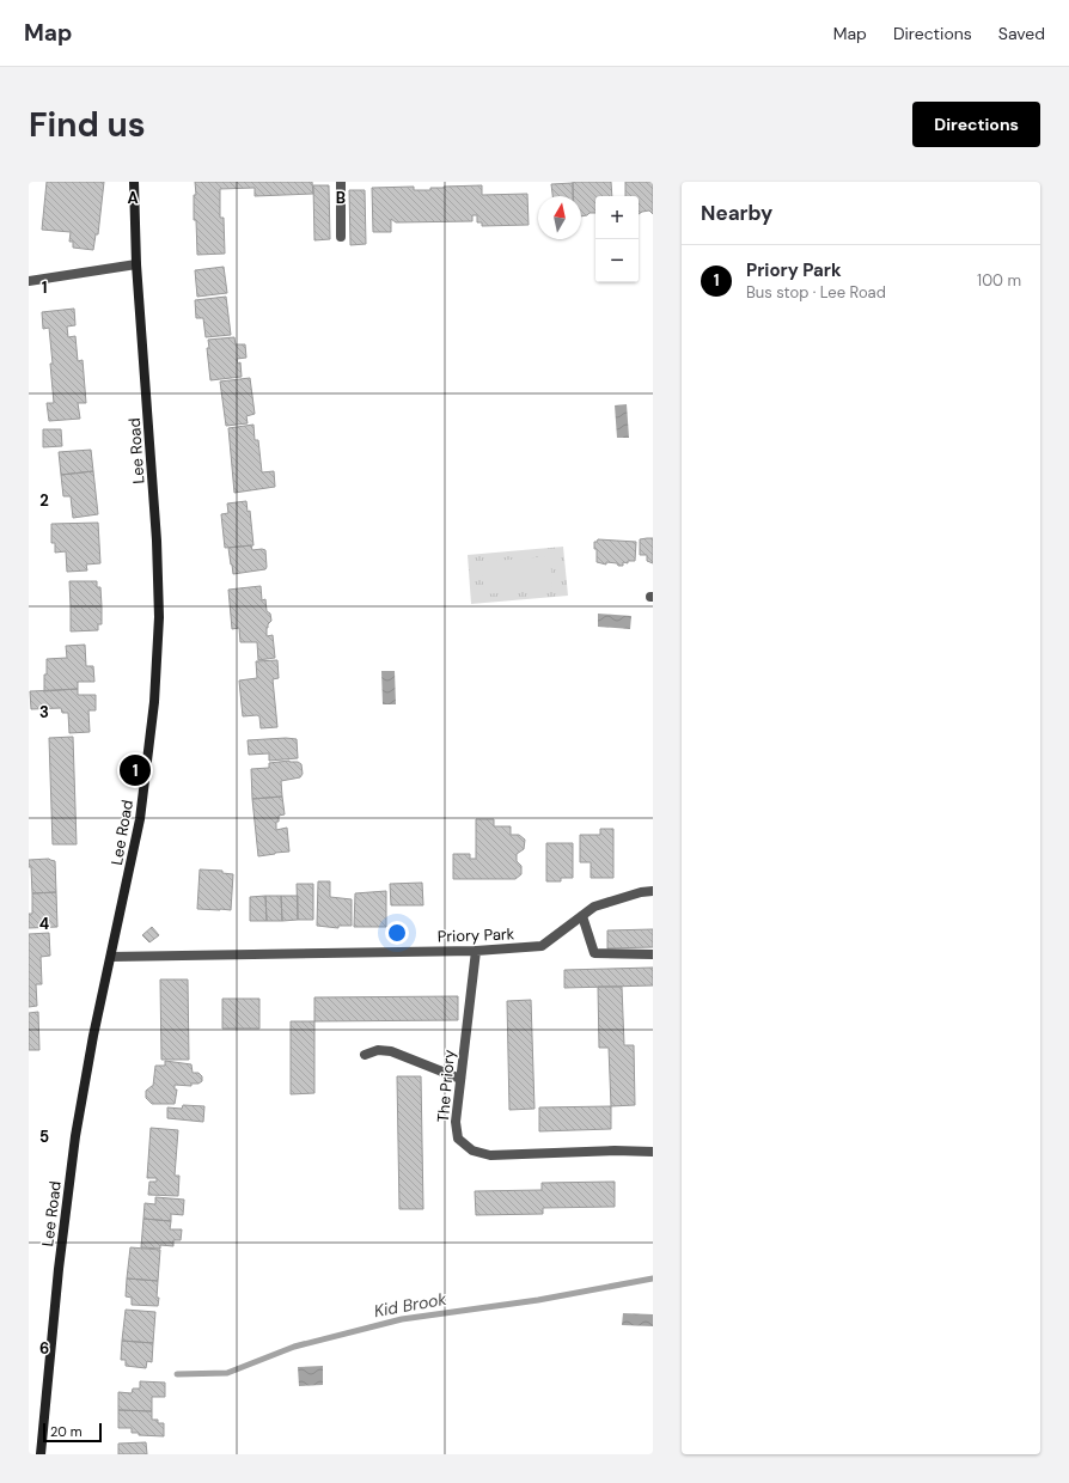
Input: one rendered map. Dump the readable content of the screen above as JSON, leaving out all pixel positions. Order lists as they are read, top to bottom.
{
  "streets": {
    "main road": ["Lee Road"],
    "street": ["Priory Park", "The Priory"]
  },
  "crossings": [
    ["Lee Road", "Priory Park"],
    ["Priory Park", "The Priory"]
  ],
  "water": ["Kid Brook"],
  "scale_bar": "20 m",
  "north": "top",
  "page": {
    "header": "Map",
    "nav": ["Map", "Directions", "Saved"],
    "buttons": "Directions",
    "title": "Find us",
    "heading": "Nearby",
    "map_buttons": ["+", "−"],
    "list": [
      {
        "mark": "1",
        "name": "Priory Park",
        "note": "Bus stop · Lee Road",
        "value": "100 m"
      }
    ],
    "pins": "1",
    "scale": "20 m"
  },
  "grid": {
    "columns": ["A", "B"],
    "rows": [
      "1",
      "2",
      "3",
      "4",
      "5",
      "6"
    ]
  }
}
